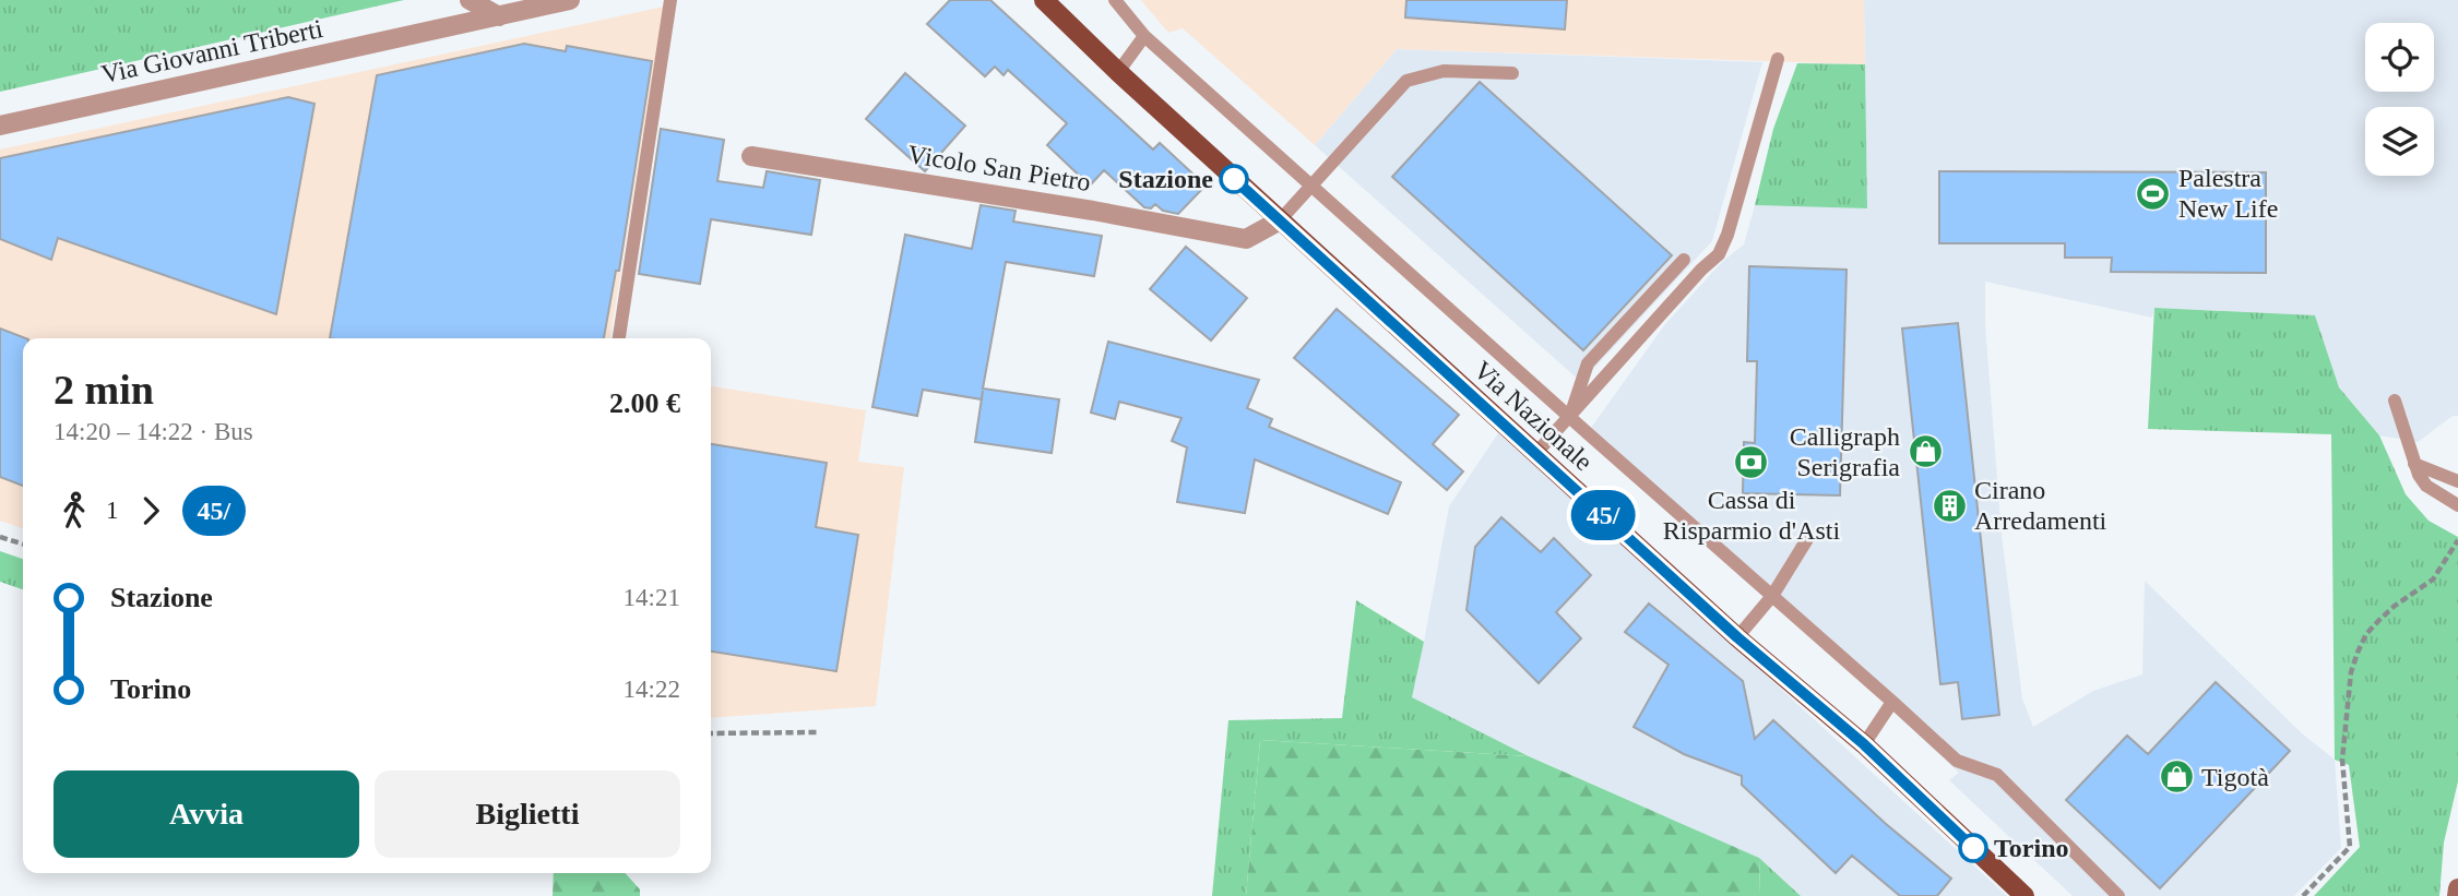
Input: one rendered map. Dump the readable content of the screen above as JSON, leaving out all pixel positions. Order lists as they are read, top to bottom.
{
  "streets": {
    "main road": ["Via Nazionale"],
    "street": ["Via Giovanni Triberti", "Vicolo San Pietro"]
  },
  "crossings": [
    ["Vicolo San Pietro", "Via Nazionale"]
  ],
  "places": {
    "other": ["Stazione", "Torino"],
    "sports": ["Palestra New Life"],
    "shop": ["Calligraph Serigrafia", "Tigotà"],
    "bank": ["Cassa di Risparmio d'Asti"],
    "building": ["Cirano Arredamenti"]
  },
  "lines": ["bus line 45/"],
  "page": {
    "on_map": "45/",
    "heading": ["2 min", "14:20 – 14:22 · Bus", "2.00 €"],
    "legs": ["1", "45/"],
    "list": [
      {
        "name": "Stazione",
        "value": "14:21"
      },
      {
        "name": "Torino",
        "value": "14:22"
      }
    ],
    "buttons": ["Avvia", "Biglietti"]
  }
}
